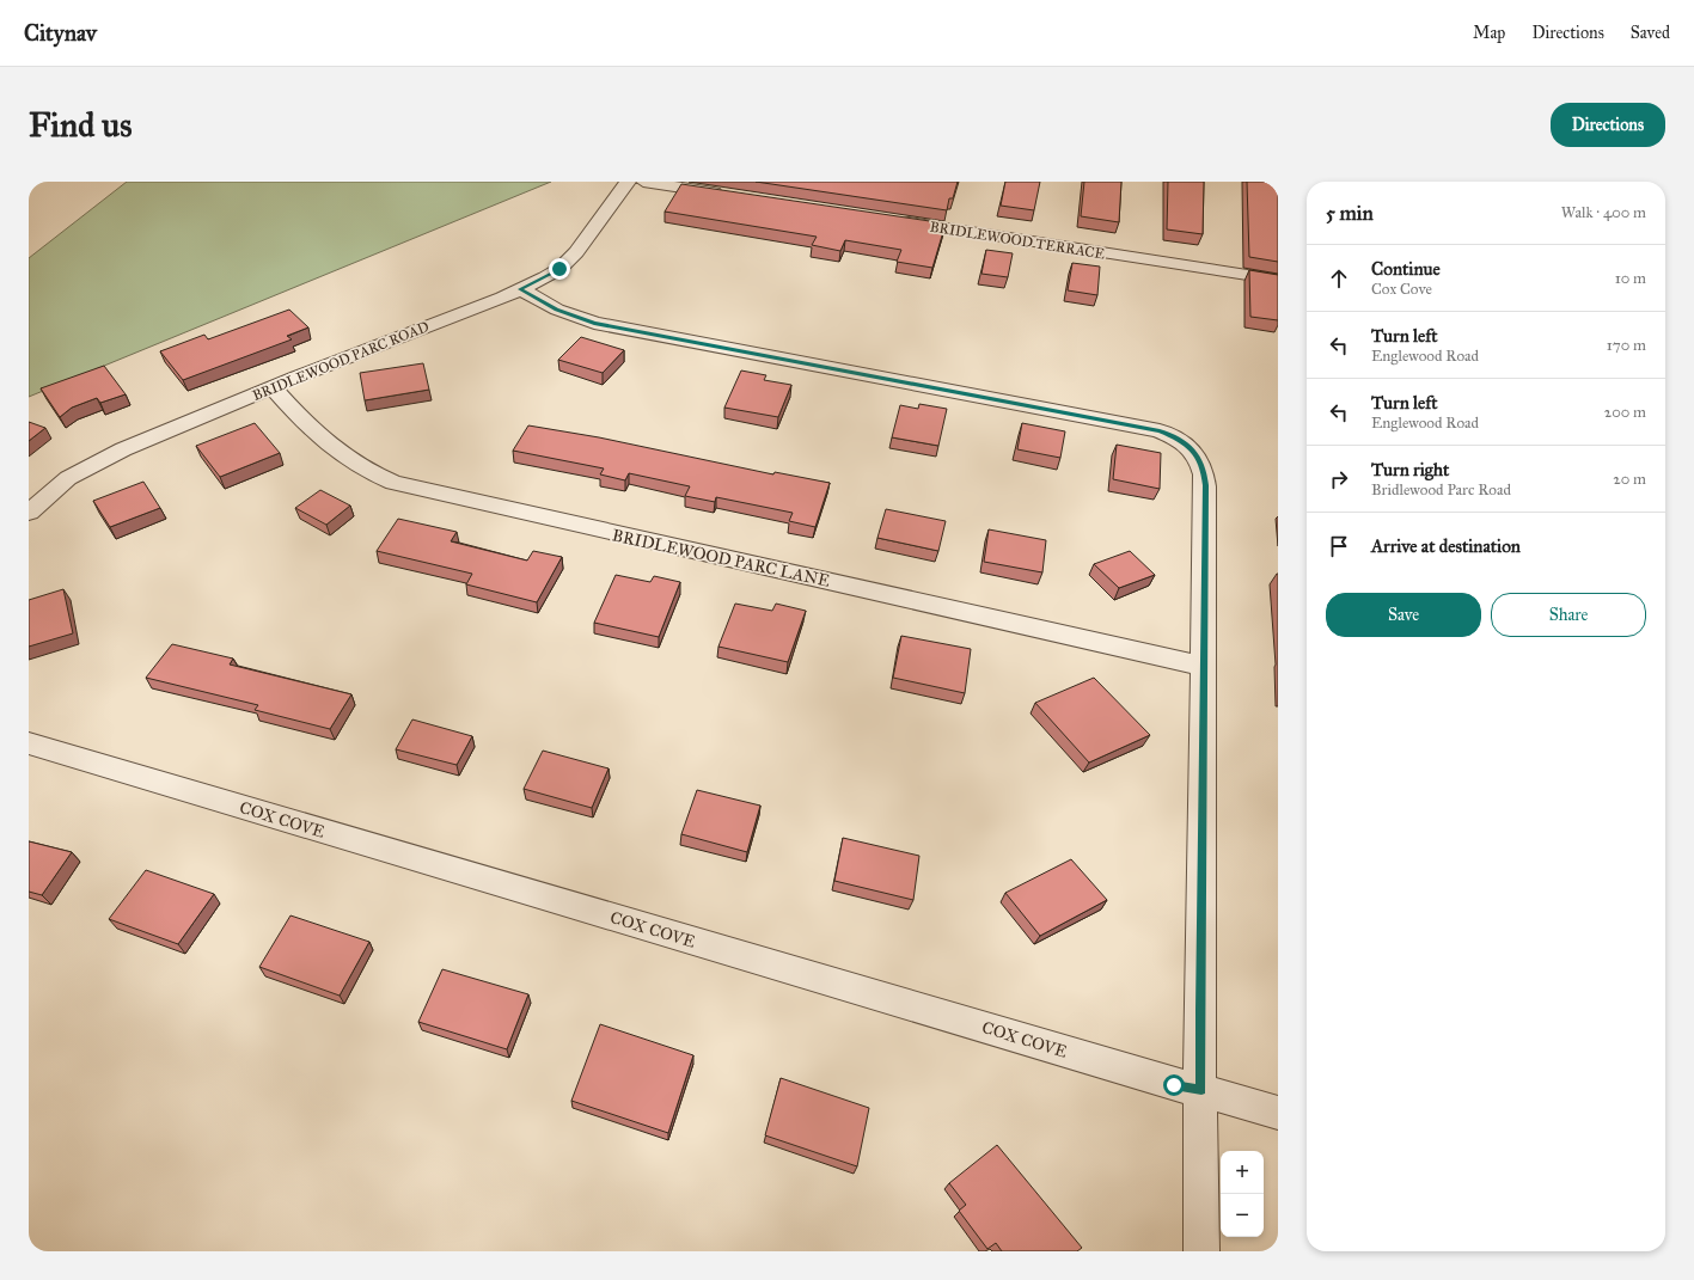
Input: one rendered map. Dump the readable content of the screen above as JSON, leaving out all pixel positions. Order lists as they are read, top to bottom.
{
  "streets": {
    "street": [
      "BRIDLEWOOD TERRACE",
      "BRIDLEWOOD PARC ROAD",
      "BRIDLEWOOD PARC LANE",
      "COX COVE"
    ]
  },
  "crossings": [
    ["BRIDLEWOOD PARC ROAD", "BRIDLEWOOD PARC LANE"]
  ],
  "page": {
    "header": "Citynav",
    "nav": ["Map", "Directions", "Saved"],
    "buttons": [
      "Directions",
      ["Save", "Share"]
    ],
    "title": "Find us",
    "heading": ["5 min", "Walk · 400 m"],
    "list": [
      ["Continue", "Cox Cove", "10 m"],
      ["Turn left", "Englewood Road", "170 m"],
      ["Turn left", "Englewood Road", "200 m"],
      ["Turn right", "Bridlewood Parc Road", "20 m"],
      "Arrive at destination"
    ],
    "map_buttons": ["+", "−"]
  }
}
